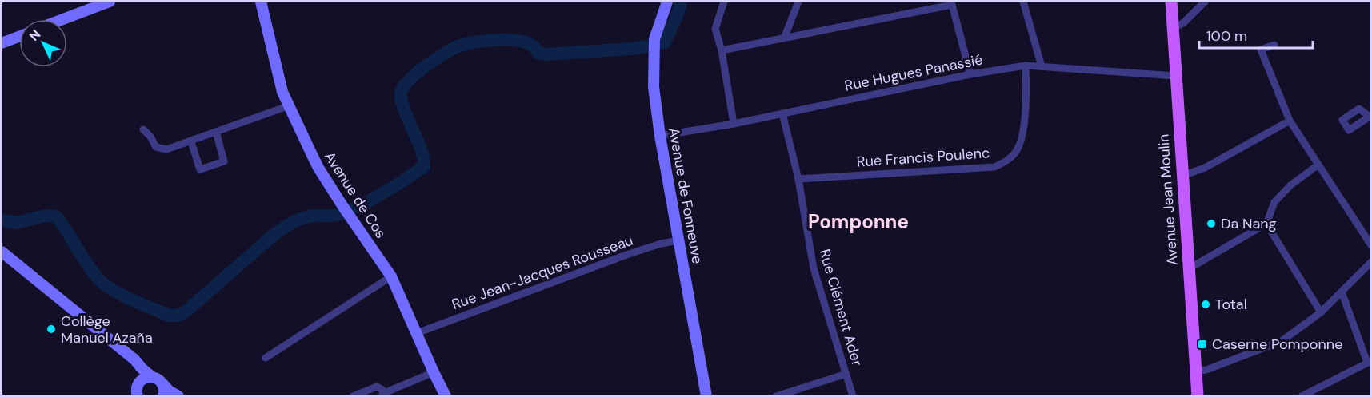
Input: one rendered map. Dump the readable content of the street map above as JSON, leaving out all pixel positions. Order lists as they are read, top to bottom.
{
  "streets": {
    "main road": ["Avenue Jean Moulin"],
    "street": [
      "Rue Hugues Panassié",
      "Rue Francis Poulenc",
      "Avenue de Cos",
      "Avenue de Fonneuve",
      "Rue Jean-Jacques Rousseau",
      "Rue Clément Ader"
    ]
  },
  "crossings": [
    ["Rue Hugues Panassié", "Rue Francis Poulenc"],
    ["Rue Hugues Panassié", "Avenue de Fonneuve"],
    ["Rue Hugues Panassié", "Avenue Jean Moulin"],
    ["Rue Hugues Panassié", "Rue Clément Ader"],
    ["Rue Francis Poulenc", "Rue Clément Ader"],
    ["Avenue de Cos", "Rue Jean-Jacques Rousseau"],
    ["Avenue de Fonneuve", "Rue Jean-Jacques Rousseau"]
  ],
  "districts": ["Pomponne"],
  "places": {
    "other": ["Da Nang", "Total", "Collège Manuel Azaña"],
    "transit": ["Caserne Pomponne"]
  },
  "scale_bar": "100 m",
  "north": "top left"
}
